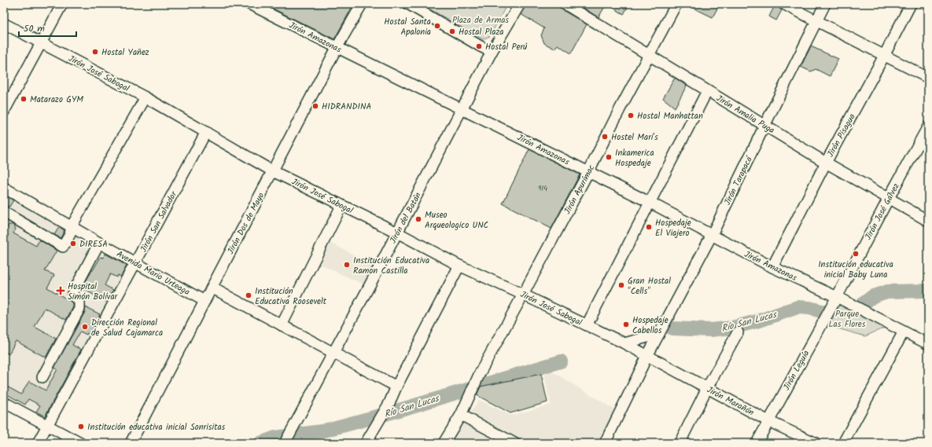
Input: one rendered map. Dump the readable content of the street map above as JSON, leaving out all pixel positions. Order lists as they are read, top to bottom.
{
  "streets": {
    "street": [
      "Jirón Amazonas",
      "Jirón José Sabogal",
      "Jirón Amalia Puga",
      "Jirón Pisagua",
      "Jirón Tarapacá",
      "Jirón Apurímac",
      "Jirón José Gálvez",
      "Jirón del Batán",
      "Jirón San Salvador",
      "Jirón Dos de Mayo",
      "Avenida Mario Urteaga",
      "Jirón Leguía",
      "Jirón Marañón"
    ]
  },
  "crossings": [
    ["Jirón Amazonas", "Jirón Pisagua"],
    ["Jirón Amazonas", "Jirón Tarapacá"],
    ["Jirón Amazonas", "Jirón Apurímac"],
    ["Jirón Amazonas", "Jirón José Gálvez"],
    ["Jirón Amazonas", "Jirón del Batán"],
    ["Jirón Amazonas", "Jirón Dos de Mayo"],
    ["Jirón Amazonas", "Jirón Leguía"],
    ["Jirón José Sabogal", "Jirón Tarapacá"],
    ["Jirón José Sabogal", "Jirón Apurímac"],
    ["Jirón José Sabogal", "Jirón del Batán"],
    ["Jirón José Sabogal", "Jirón San Salvador"],
    ["Jirón José Sabogal", "Jirón Dos de Mayo"],
    ["Jirón José Sabogal", "Jirón Marañón"],
    ["Jirón Amalia Puga", "Jirón Pisagua"],
    ["Jirón Amalia Puga", "Jirón Tarapacá"],
    ["Jirón Amalia Puga", "Jirón Apurímac"],
    ["Jirón Amalia Puga", "Jirón José Gálvez"],
    ["Jirón Tarapacá", "Jirón Marañón"],
    ["Jirón José Gálvez", "Jirón Leguía"],
    ["Jirón San Salvador", "Avenida Mario Urteaga"],
    ["Jirón Dos de Mayo", "Avenida Mario Urteaga"],
    ["Jirón Leguía", "Jirón Marañón"]
  ],
  "water": ["Río San Lucas"],
  "parks": ["Plaza de Armas", "Parque Las Flores"],
  "places": {
    "other": [
      "Hostal Santa Apalonia",
      "Hostal Plaza",
      "Hostal Perú",
      "Hostal Yañez",
      "Matarazo GYM",
      "HIDRANDINA",
      "Hostal Manhattan",
      "Hostel Mari's",
      "Inkamerica Hospedaje",
      "Museo Arqueologico UNC",
      "Hospedaje El Viajero",
      "DIRESA",
      "Institución educativa inicial Baby Luna",
      "Institución Educativa Ramon Castilla",
      "Gran Hostal \"Cells\"",
      "Institución Educativa Roosevelt",
      "Hospedaje Cabellos",
      "Dirección Regional de Salud Cajamarca",
      "Institución educativa inicial Sonrisitas"
    ],
    "health": ["Hospital Simón Bolívar"]
  },
  "house_numbers": ["914"],
  "scale_bar": "50 m"
}
